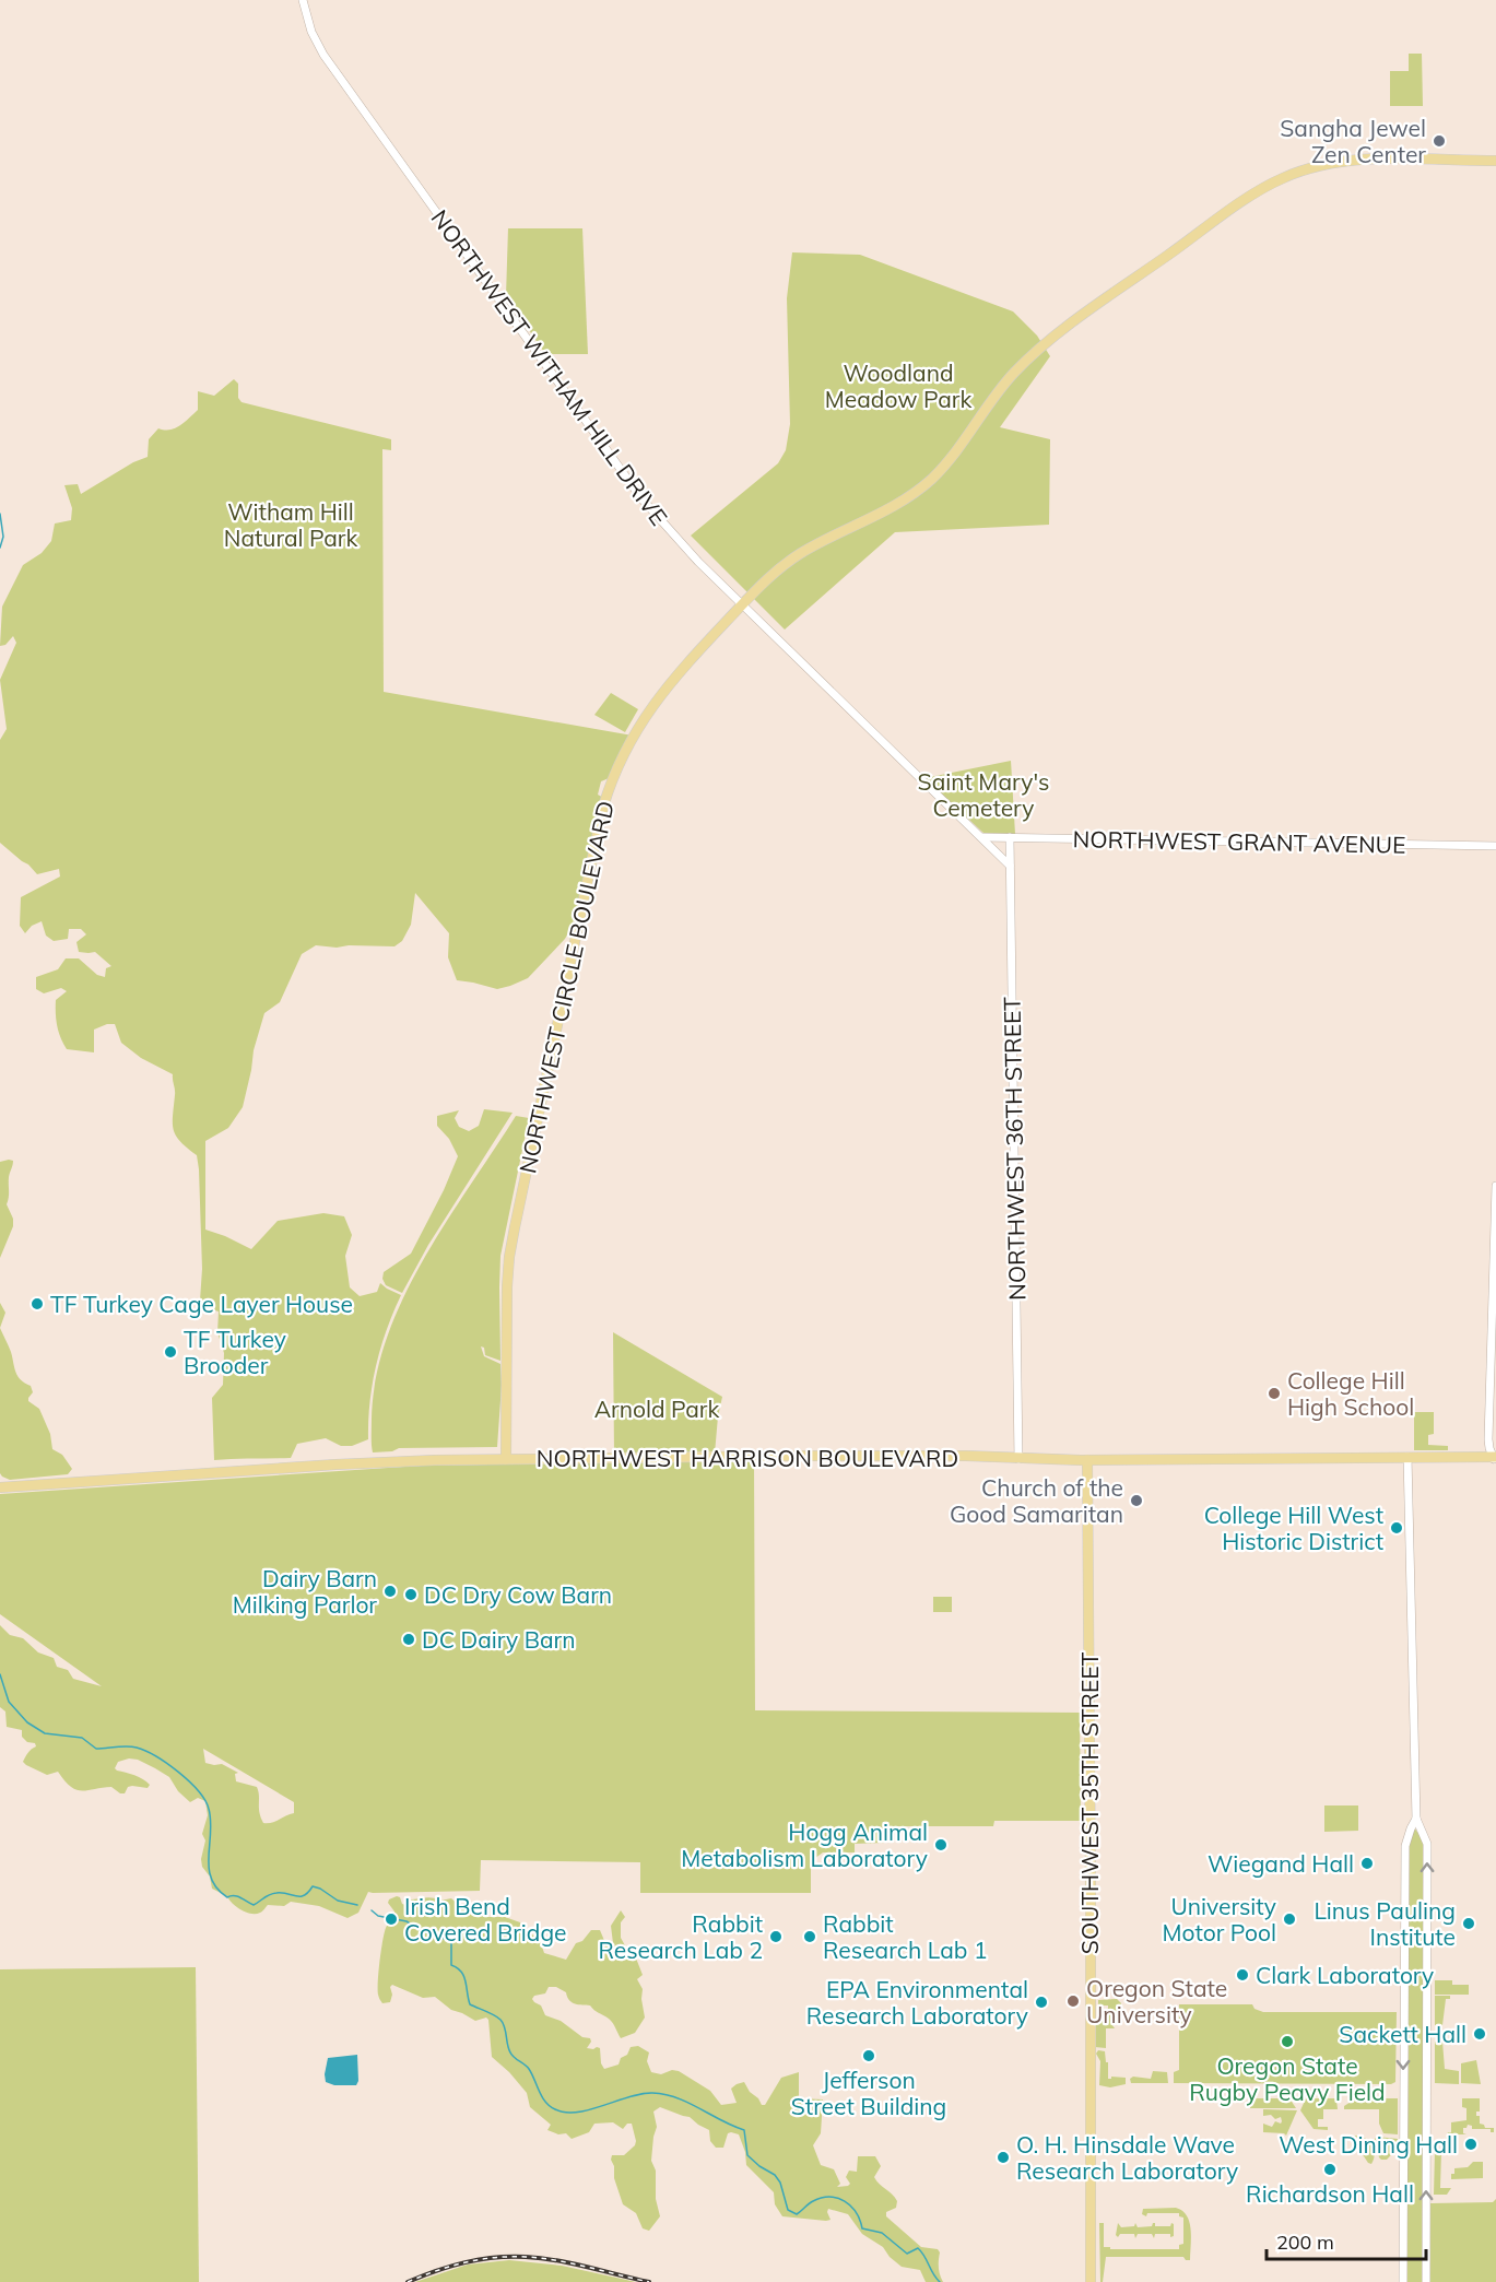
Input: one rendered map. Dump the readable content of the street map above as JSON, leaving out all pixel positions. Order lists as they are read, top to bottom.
{
  "streets": {
    "main road": ["NORTHWEST CIRCLE BOULEVARD", "NORTHWEST HARRISON BOULEVARD", "SOUTHWEST 35TH STREET"],
    "street": ["NORTHWEST WITHAM HILL DRIVE", "NORTHWEST GRANT AVENUE", "NORTHWEST 36TH STREET"]
  },
  "crossings": [
    ["NORTHWEST WITHAM HILL DRIVE", "NORTHWEST GRANT AVENUE"],
    ["NORTHWEST WITHAM HILL DRIVE", "NORTHWEST CIRCLE BOULEVARD"],
    ["NORTHWEST WITHAM HILL DRIVE", "NORTHWEST 36TH STREET"],
    ["NORTHWEST GRANT AVENUE", "NORTHWEST 36TH STREET"],
    ["NORTHWEST CIRCLE BOULEVARD", "NORTHWEST HARRISON BOULEVARD"],
    ["NORTHWEST 36TH STREET", "NORTHWEST HARRISON BOULEVARD"],
    ["NORTHWEST HARRISON BOULEVARD", "SOUTHWEST 35TH STREET"]
  ],
  "parks": [
    "Woodland Meadow Park",
    "Witham Hill Natural Park",
    "Saint Mary's Cemetery",
    "Arnold Park"
  ],
  "places": [
    "Sangha Jewel Zen Center",
    "TF Turkey Cage Layer House",
    "TF Turkey Brooder",
    "College Hill High School",
    "Church of the Good Samaritan",
    "College Hill West Historic District",
    "Dairy Barn Milking Parlor",
    "DC Dry Cow Barn",
    "DC Dairy Barn",
    "Hogg Animal Metabolism Laboratory",
    "Wiegand Hall",
    "Irish Bend Covered Bridge",
    "University Motor Pool",
    "Linus Pauling Institute",
    "Rabbit Research Lab 2",
    "Rabbit Research Lab 1",
    "Clark Laboratory",
    "Oregon State University",
    "EPA Environmental Research Laboratory",
    "Sackett Hall",
    "Oregon State Rugby Peavy Field",
    "Jefferson Street Building",
    "West Dining Hall",
    "O. H. Hinsdale Wave Research Laboratory",
    "Richardson Hall"
  ],
  "scale_bar": "200 m"
}
